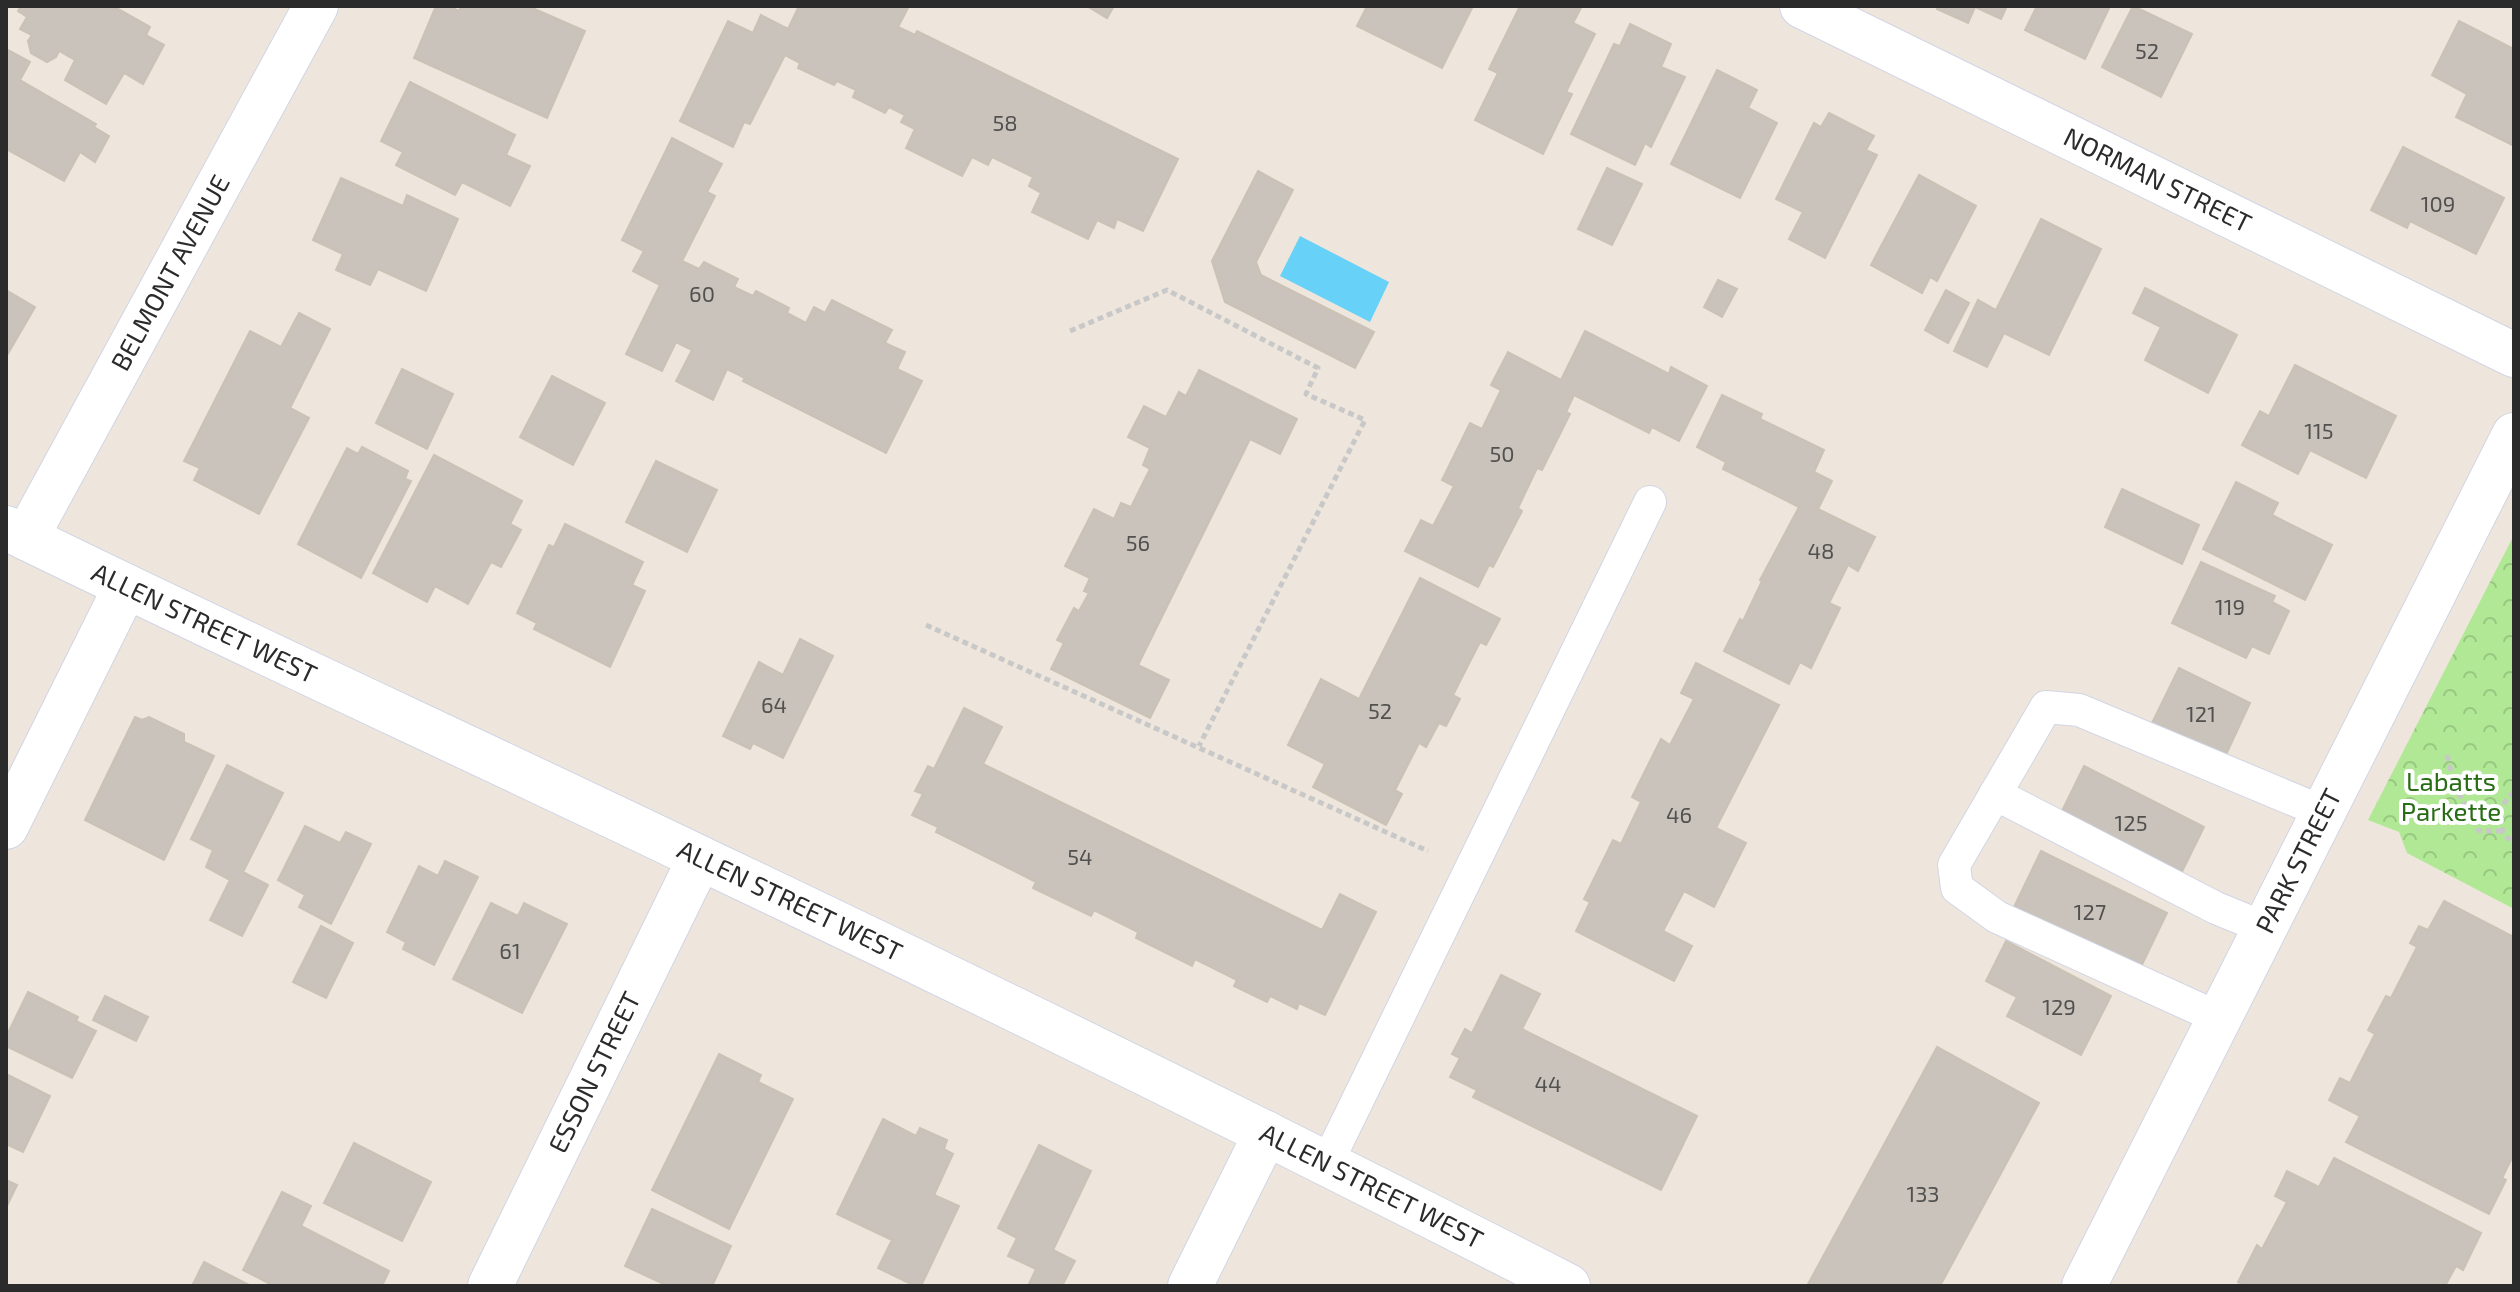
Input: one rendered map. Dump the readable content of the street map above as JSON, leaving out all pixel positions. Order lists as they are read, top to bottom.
{
  "streets": {
    "street": [
      "NORMAN STREET",
      "BELMONT AVENUE",
      "ALLEN STREET WEST",
      "PARK STREET",
      "ESSON STREET"
    ]
  },
  "crossings": [
    ["BELMONT AVENUE", "ALLEN STREET WEST"],
    ["ALLEN STREET WEST", "ESSON STREET"]
  ],
  "parks": ["Labatts Parkette"],
  "house_numbers": [
    "52",
    "58",
    "109",
    "60",
    "115",
    "50",
    "56",
    "48",
    "119",
    "64",
    "52",
    "121",
    "46",
    "125",
    "54",
    "127",
    "61",
    "129",
    "44",
    "133"
  ]
}
